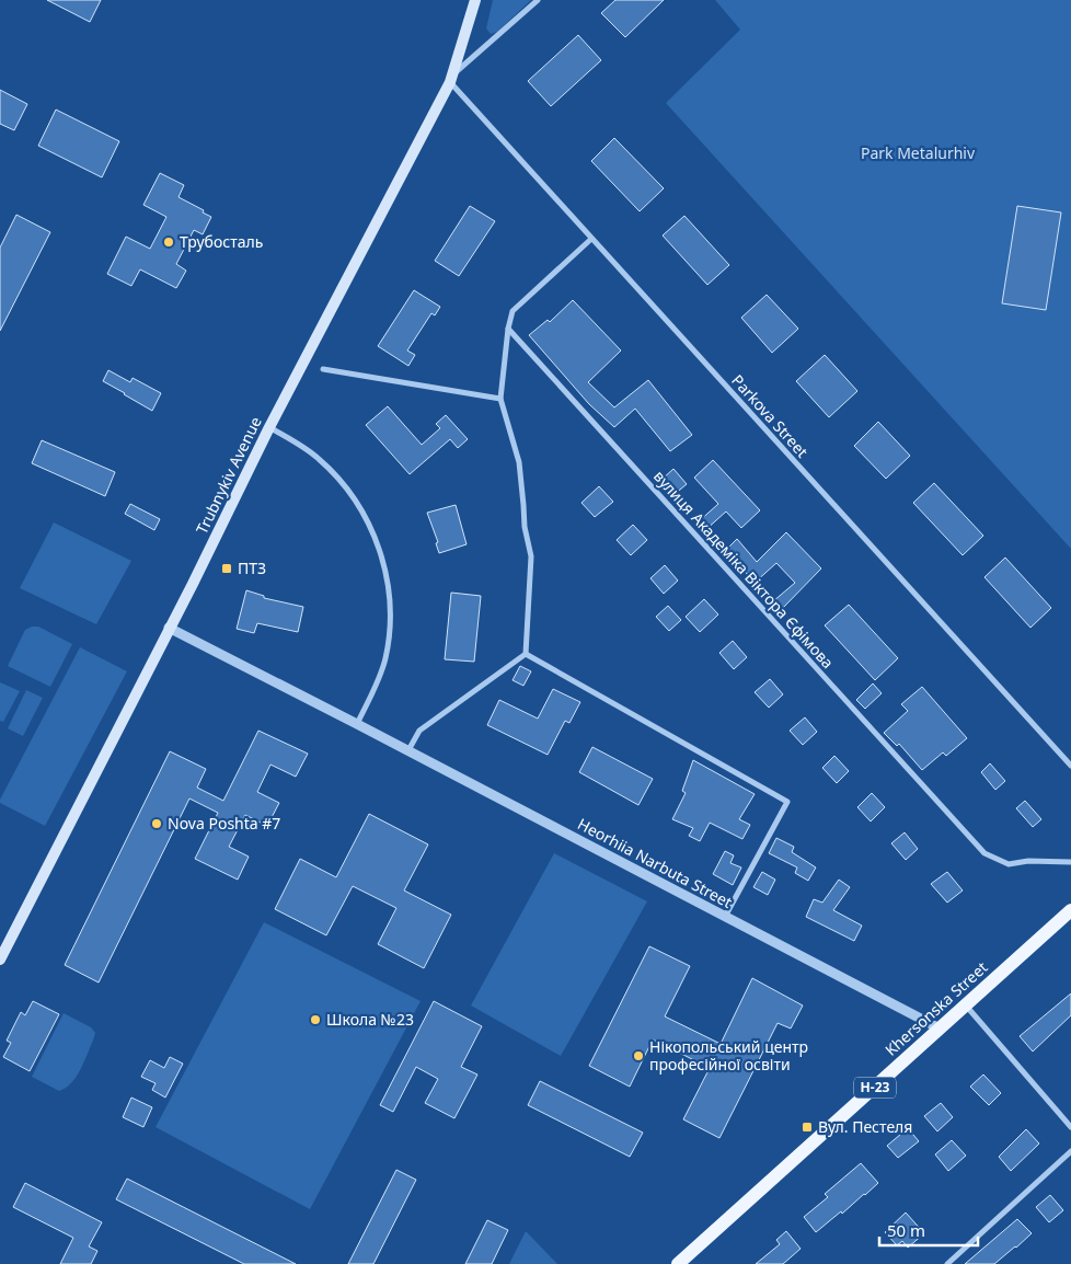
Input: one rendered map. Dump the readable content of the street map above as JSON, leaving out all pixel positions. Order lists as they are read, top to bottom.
{
  "streets": {
    "main road": ["Trubnykiv Avenue", "Khersonska Street", "Н-23"],
    "street": ["Parkova Street", "вулиця Академіка Віктора Єфімова", "Heorhiia Narbuta Street"]
  },
  "crossings": [
    ["Parkova Street", "Trubnykiv Avenue"],
    ["Trubnykiv Avenue", "Heorhiia Narbuta Street"],
    ["Heorhiia Narbuta Street", "Khersonska Street"]
  ],
  "parks": ["Park Metalurhiv"],
  "places": {
    "other": [
      "Трубосталь",
      "Nova Poshta #7",
      "Школа №23",
      "Нікопольський центр професійної освіти"
    ],
    "transit": ["ПТЗ", "Вул. Пестеля"]
  },
  "scale_bar": "50 m"
}
